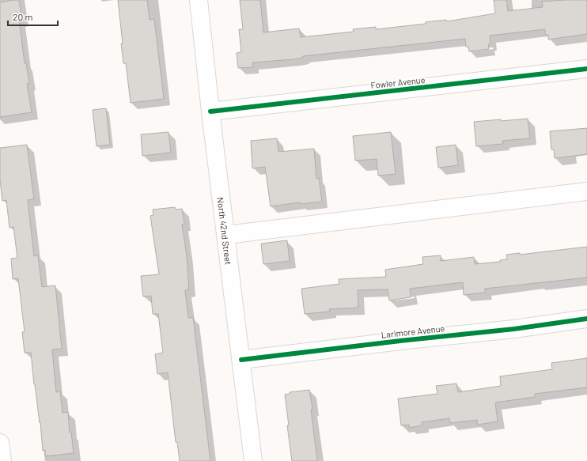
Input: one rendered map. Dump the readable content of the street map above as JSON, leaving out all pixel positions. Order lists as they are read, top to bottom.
{
  "streets": {
    "street": ["Fowler Avenue", "North 42nd Street", "Larimore Avenue"]
  },
  "crossings": [
    ["Fowler Avenue", "North 42nd Street"],
    ["North 42nd Street", "Larimore Avenue"]
  ],
  "scale_bar": "20 m"
}
